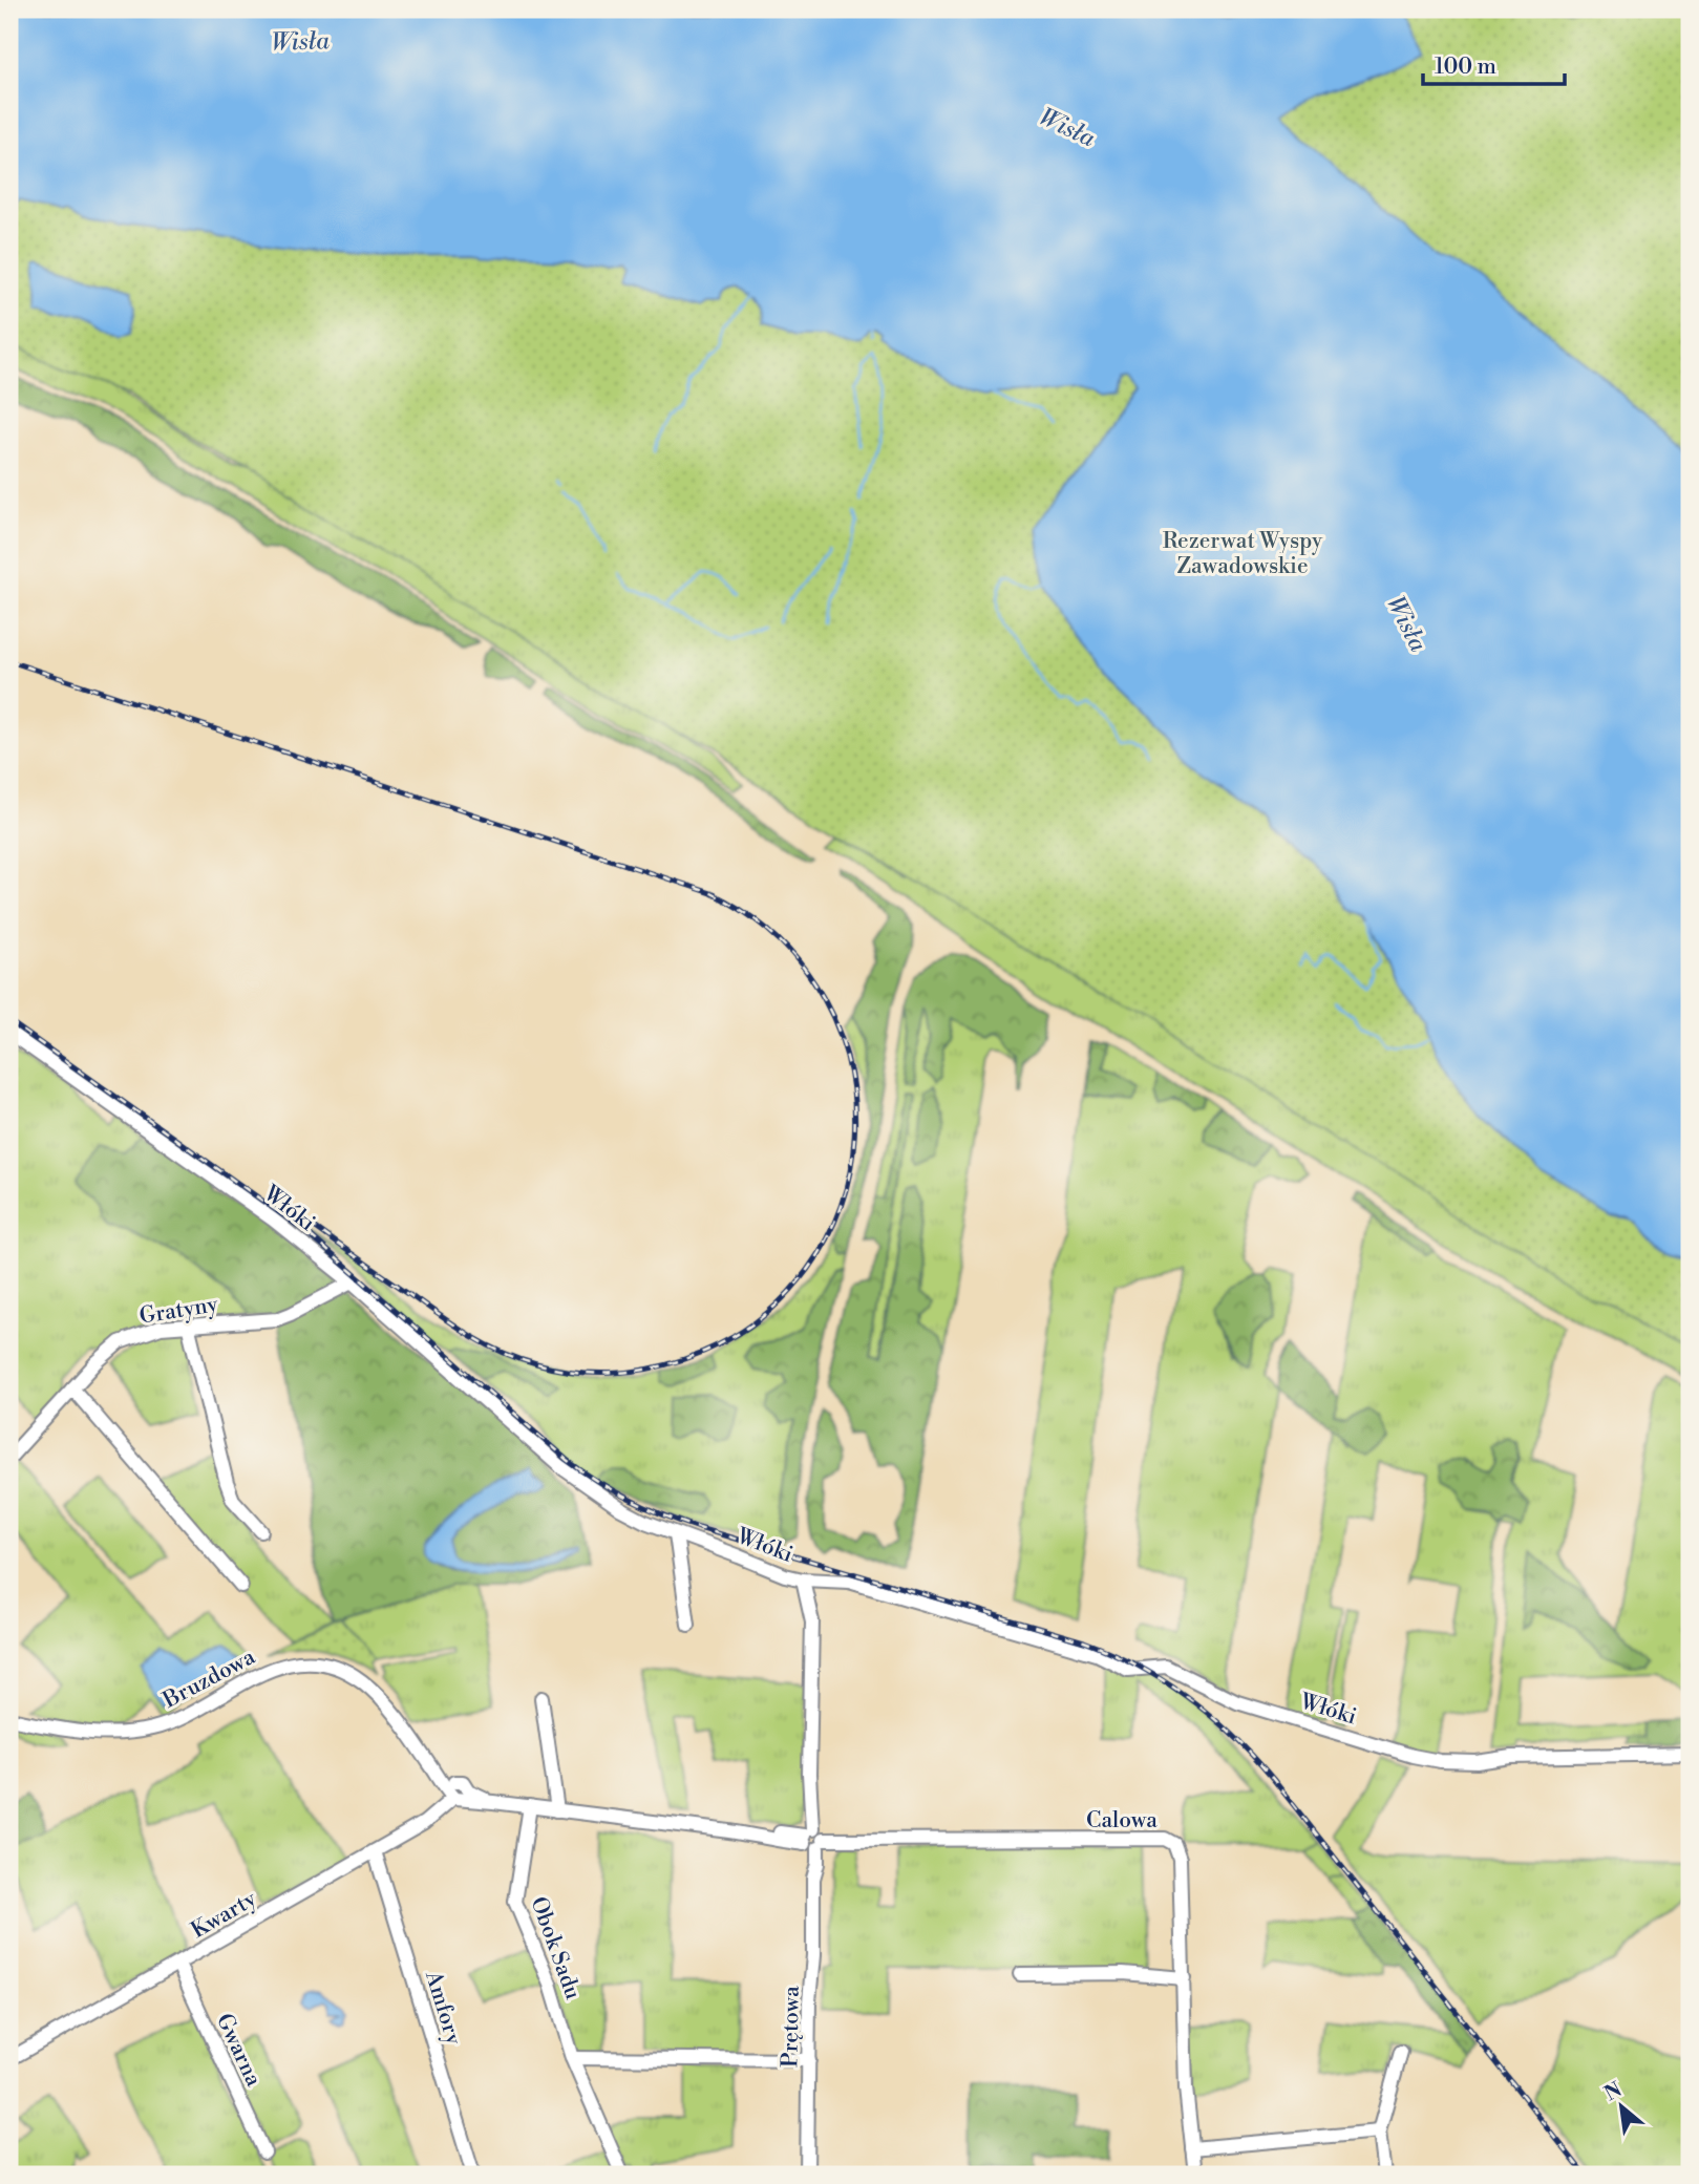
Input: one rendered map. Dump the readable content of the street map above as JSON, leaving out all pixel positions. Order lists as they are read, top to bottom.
{
  "streets": {
    "street": [
      "Włóki",
      "Gratyny",
      "Bruzdowa",
      "Calowa",
      "Kwarty",
      "Obok Sadu",
      "Amfory",
      "Prętowa",
      "Gwarna"
    ]
  },
  "crossings": [
    ["Włóki", "Gratyny"],
    ["Włóki", "Prętowa"],
    ["Bruzdowa", "Calowa"],
    ["Bruzdowa", "Kwarty"],
    ["Bruzdowa", "Obok Sadu"],
    ["Bruzdowa", "Prętowa"],
    ["Calowa", "Prętowa"],
    ["Kwarty", "Amfory"],
    ["Kwarty", "Gwarna"]
  ],
  "water": ["Wisła"],
  "parks": ["Rezerwat Wyspy Zawadowskie"],
  "scale_bar": "100 m",
  "north": "top left"
}
